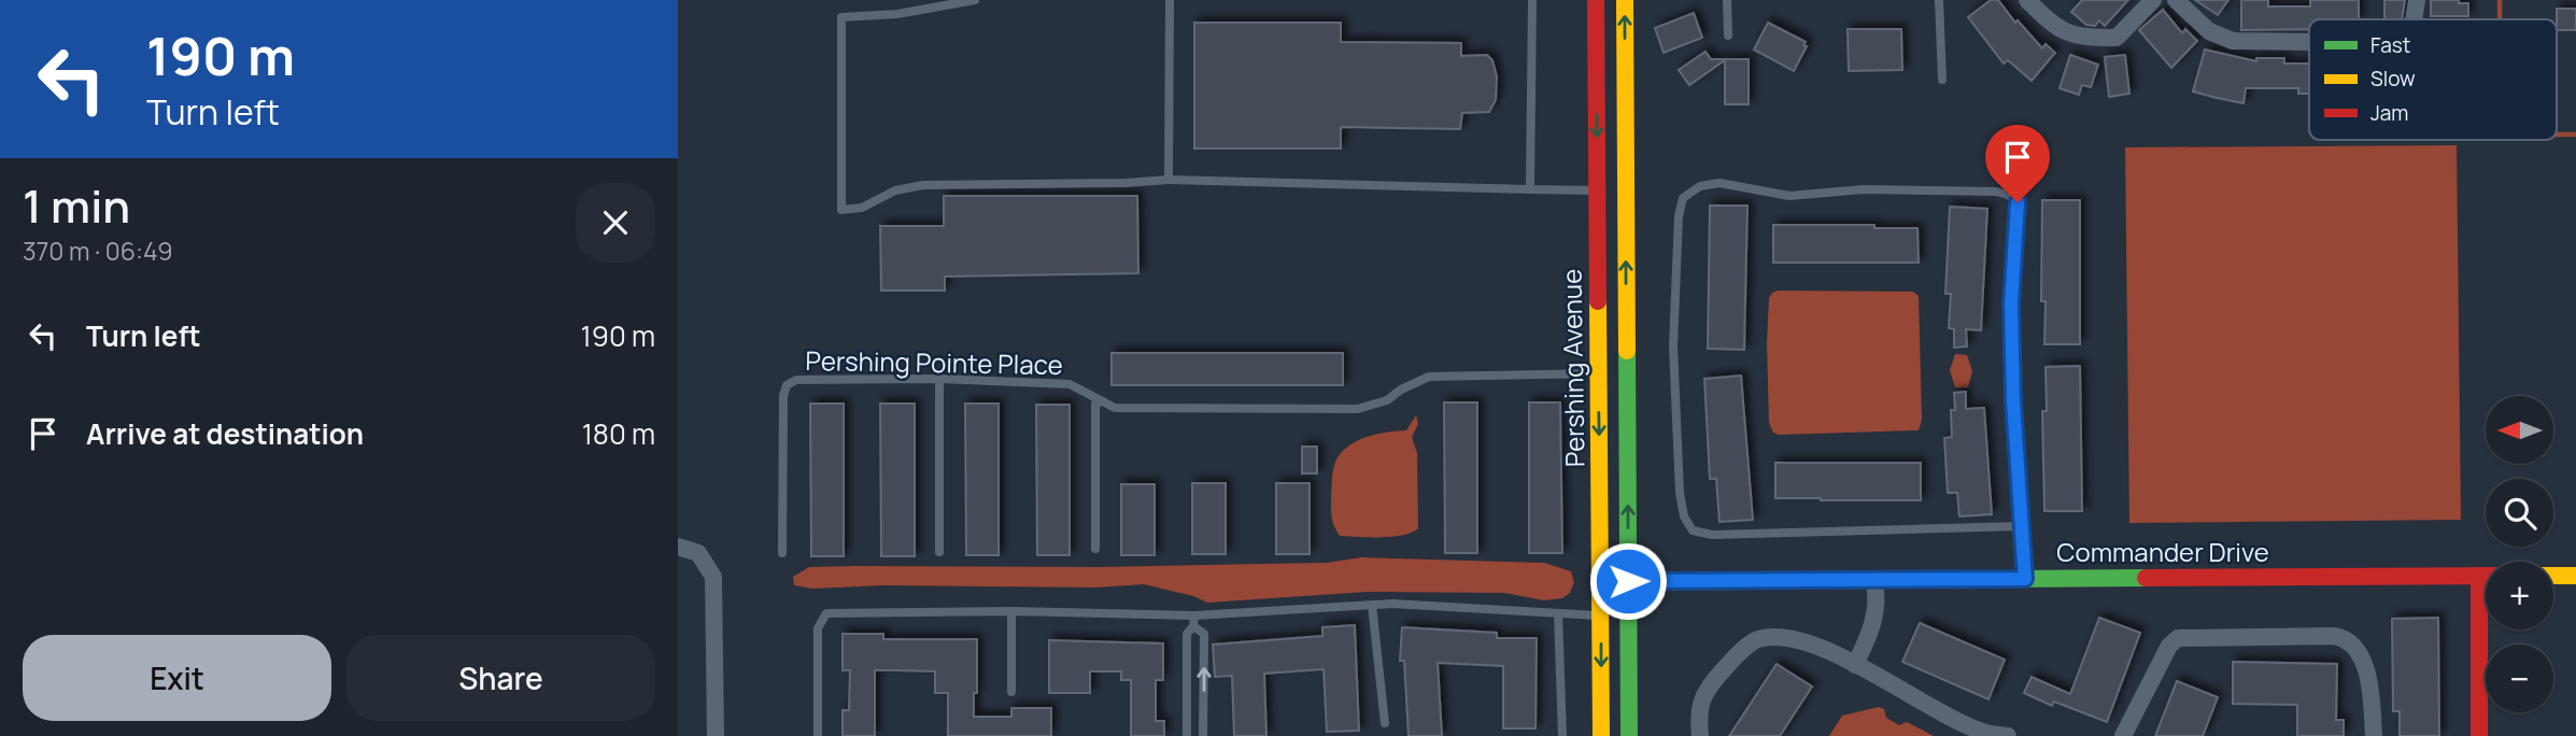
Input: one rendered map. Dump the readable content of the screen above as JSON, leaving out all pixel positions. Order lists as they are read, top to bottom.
{
  "streets": {
    "street": ["Pershing Avenue", "Commander Drive"],
    "lane": ["Pershing Pointe Place"]
  },
  "crossings": [
    ["Pershing Pointe Place", "Pershing Avenue"],
    ["Pershing Avenue", "Commander Drive"]
  ],
  "legend": ["Fast", "Slow", "Jam"],
  "north": "left",
  "page": {
    "turn": ["190 m", "Turn left"],
    "heading": ["1 min", "370 m · 06:49"],
    "list": [
      {
        "name": "Turn left",
        "value": "190 m"
      },
      {
        "name": "Arrive at destination",
        "value": "180 m"
      }
    ],
    "map_buttons": ["+", "−"],
    "buttons": ["Exit", "Share"]
  }
}
